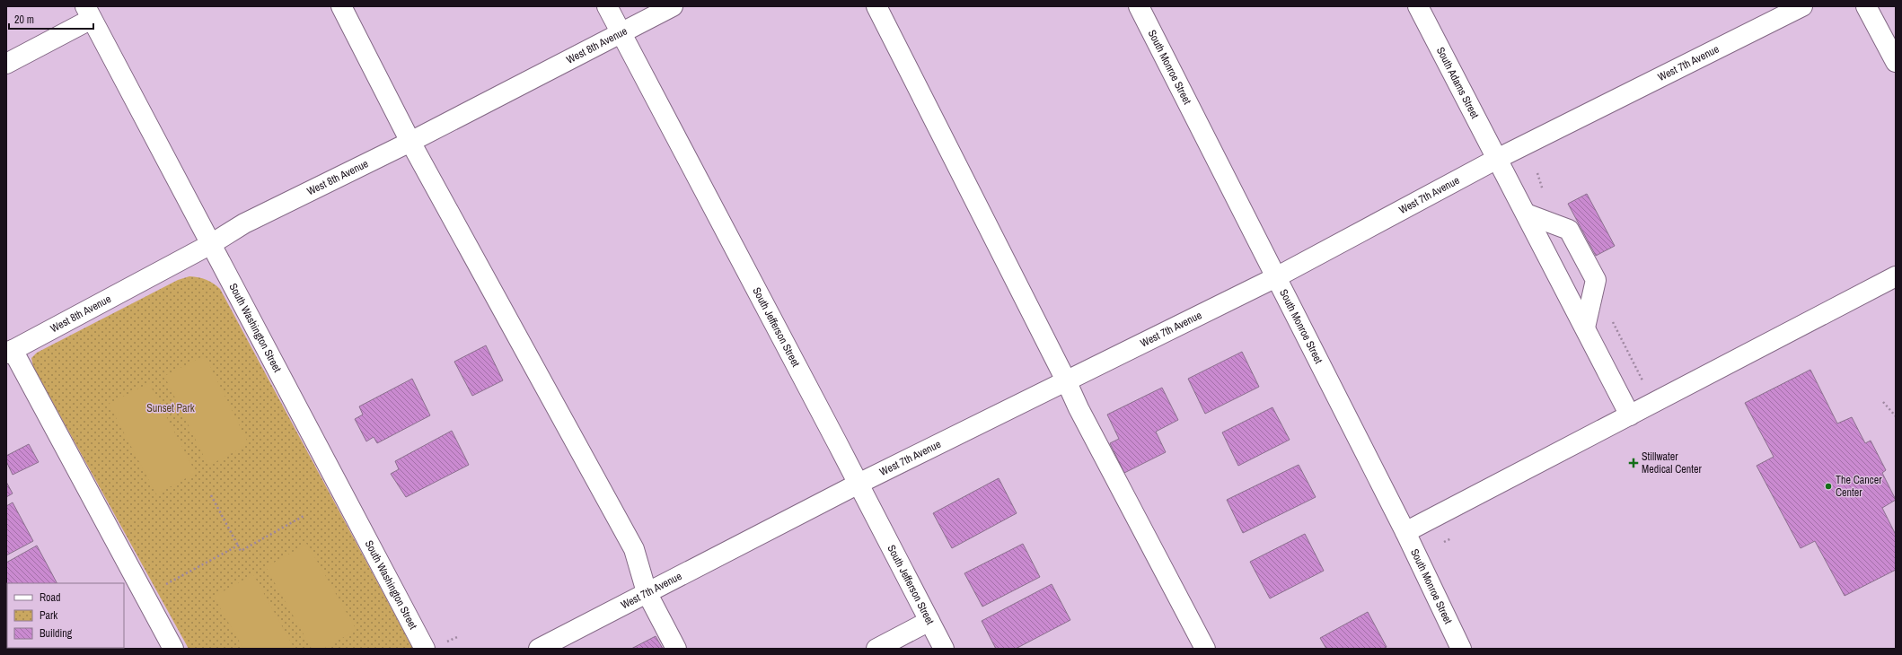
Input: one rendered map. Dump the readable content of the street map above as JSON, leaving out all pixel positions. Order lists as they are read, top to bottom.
{
  "streets": {
    "street": [
      "West 8th Avenue",
      "West 7th Avenue",
      "South Monroe Street",
      "South Adams Street",
      "South Jefferson Street",
      "South Washington Street"
    ]
  },
  "crossings": [
    ["West 8th Avenue", "South Jefferson Street"],
    ["West 8th Avenue", "South Washington Street"],
    ["West 7th Avenue", "South Monroe Street"],
    ["West 7th Avenue", "South Adams Street"],
    ["West 7th Avenue", "South Jefferson Street"]
  ],
  "parks": ["Sunset Park"],
  "places": {
    "health": ["Stillwater Medical Center"],
    "other": ["The Cancer Center"]
  },
  "legend": ["Road", "Park", "Building"],
  "scale_bar": "20 m"
}
